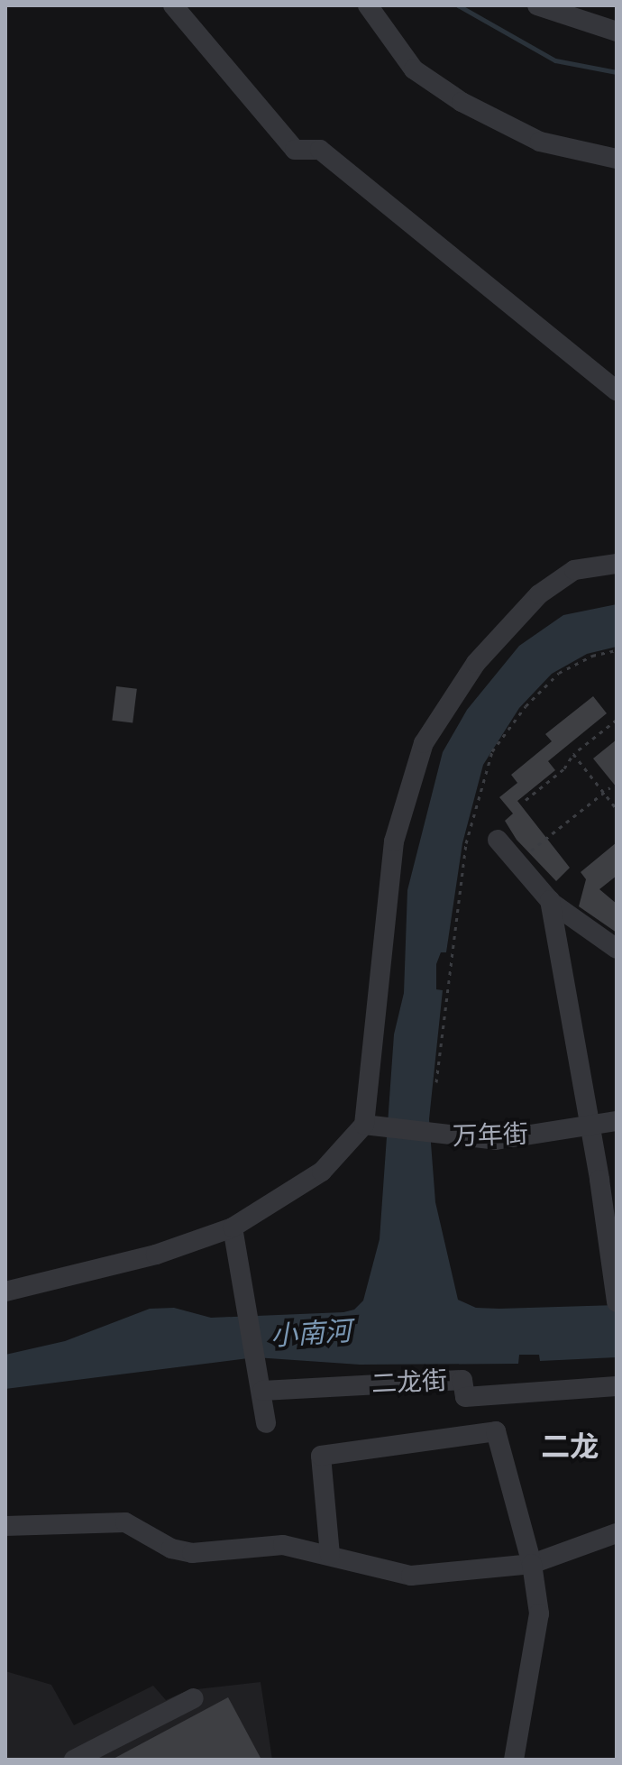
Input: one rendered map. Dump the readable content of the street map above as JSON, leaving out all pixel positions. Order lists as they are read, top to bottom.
{
  "streets": {
    "street": ["万年街", "二龙街"]
  },
  "districts": ["二龙"],
  "water": ["小南河"]
}
